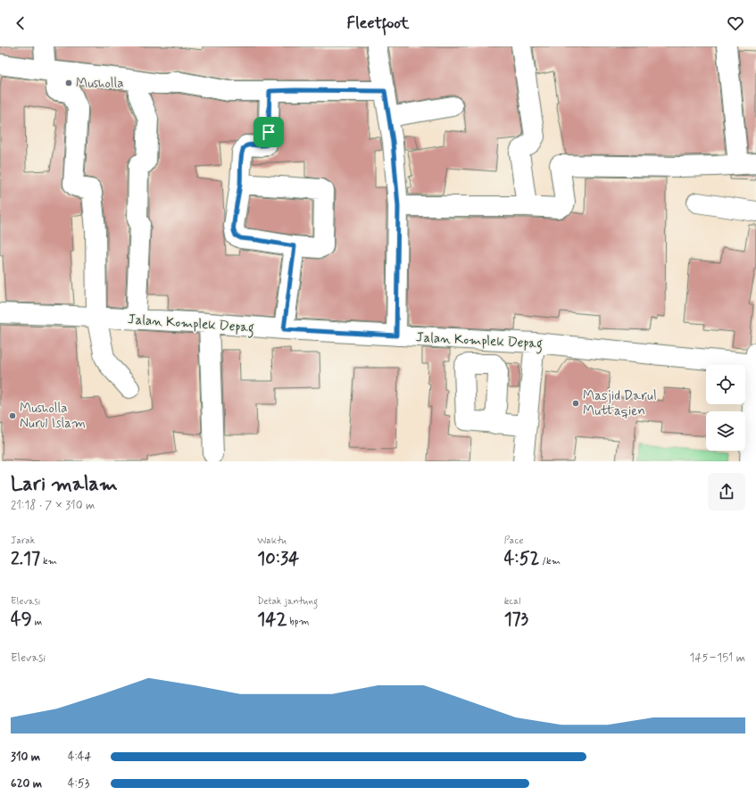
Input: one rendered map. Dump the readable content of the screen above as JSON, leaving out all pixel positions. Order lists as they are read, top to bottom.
{
  "streets": {
    "street": ["Jalan Komplek Depag"]
  },
  "places": ["Musholla", "Masjid Darul Muttaqien", "Musholla Nurul Islam"],
  "page": {
    "header": "Fleetfoot",
    "heading": ["Lari malam", "21:18 · 7 × 310 m"],
    "stats": [
      ["Jarak", "2.17 km"],
      ["Waktu", "10:34"],
      ["Pace", "4:52 /km"],
      ["Elevasi", "49 m"],
      ["Detak jantung", "142 bpm"],
      ["kcal", "173"]
    ],
    "chart": ["Elevasi", "145–151 m"],
    "list": [
      {
        "name": "310 m",
        "note": "4:44"
      },
      {
        "name": "620 m",
        "note": "4:53"
      }
    ]
  }
}
